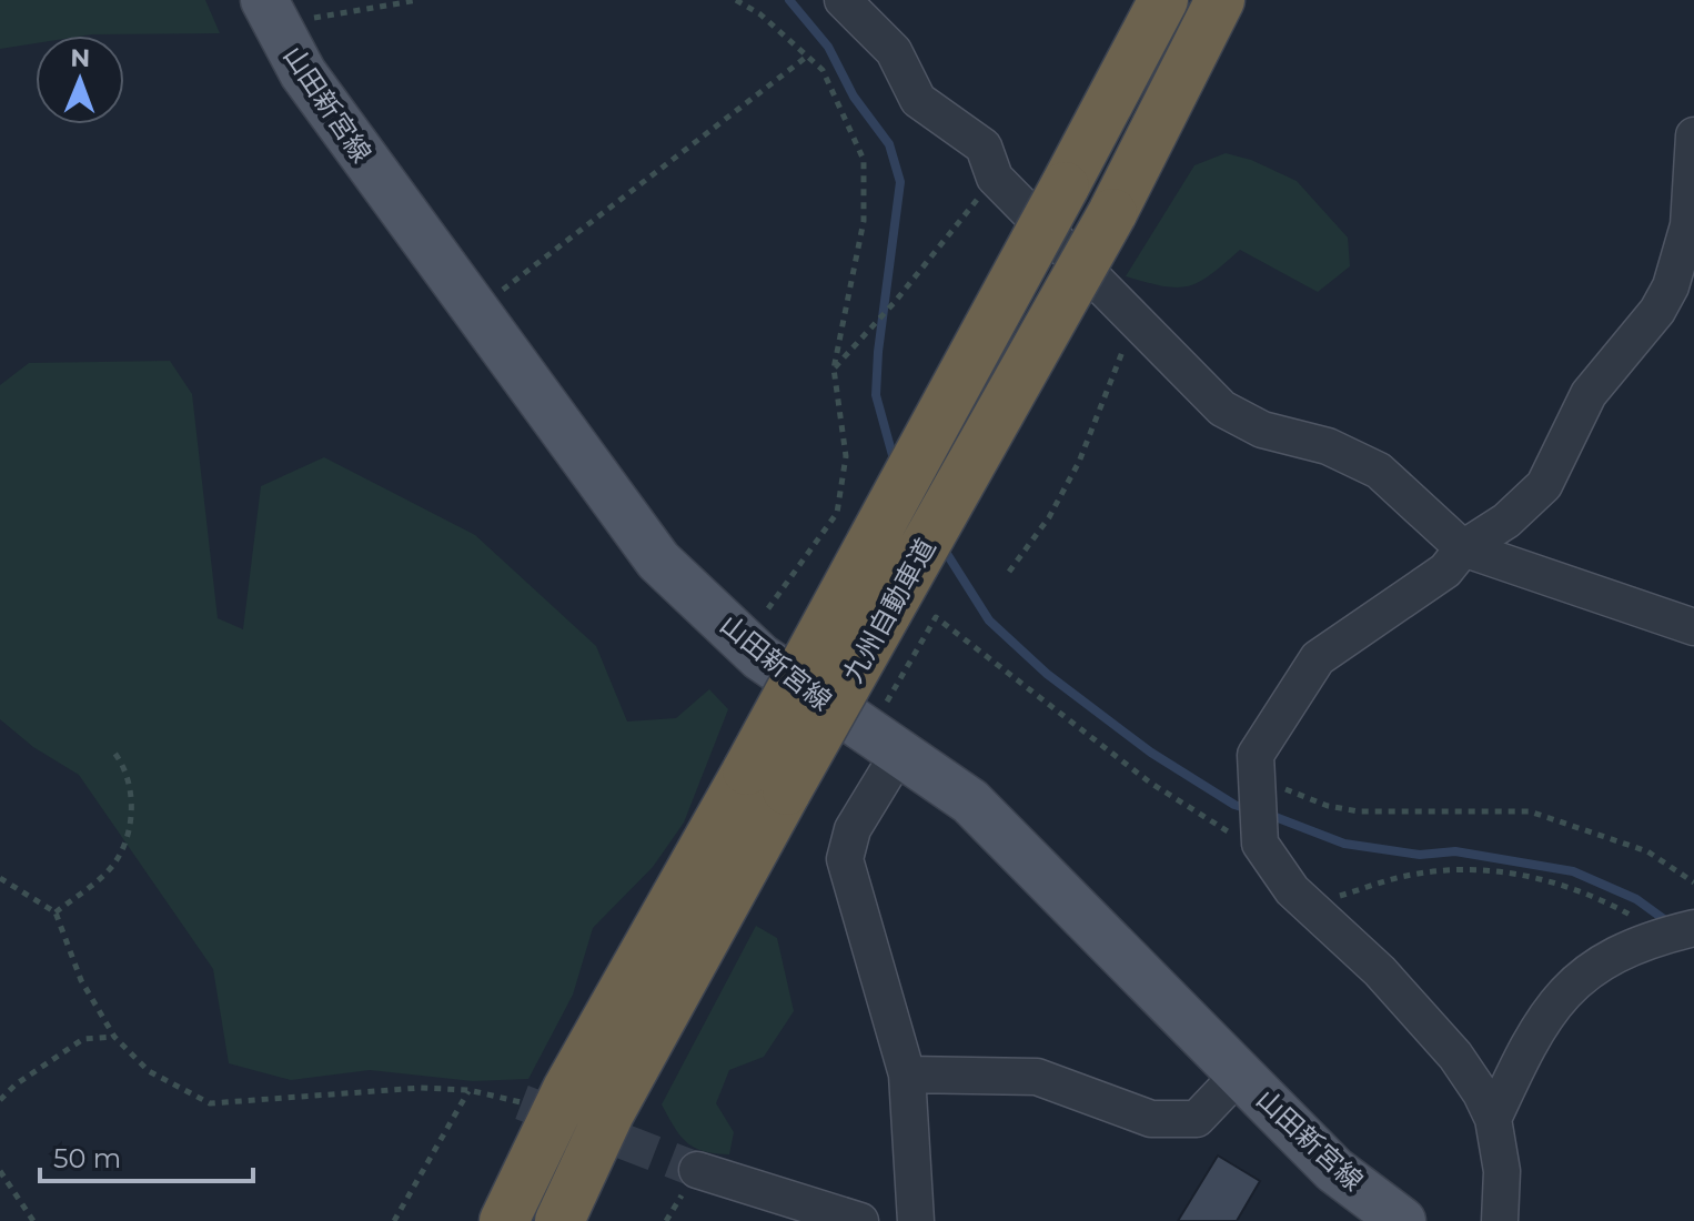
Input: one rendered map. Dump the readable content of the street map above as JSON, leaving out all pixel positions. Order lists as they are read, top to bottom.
{
  "streets": {
    "highway": ["九州自動車道"],
    "main road": ["山田新宮線"]
  },
  "scale_bar": "50 m",
  "north": "top"
}
